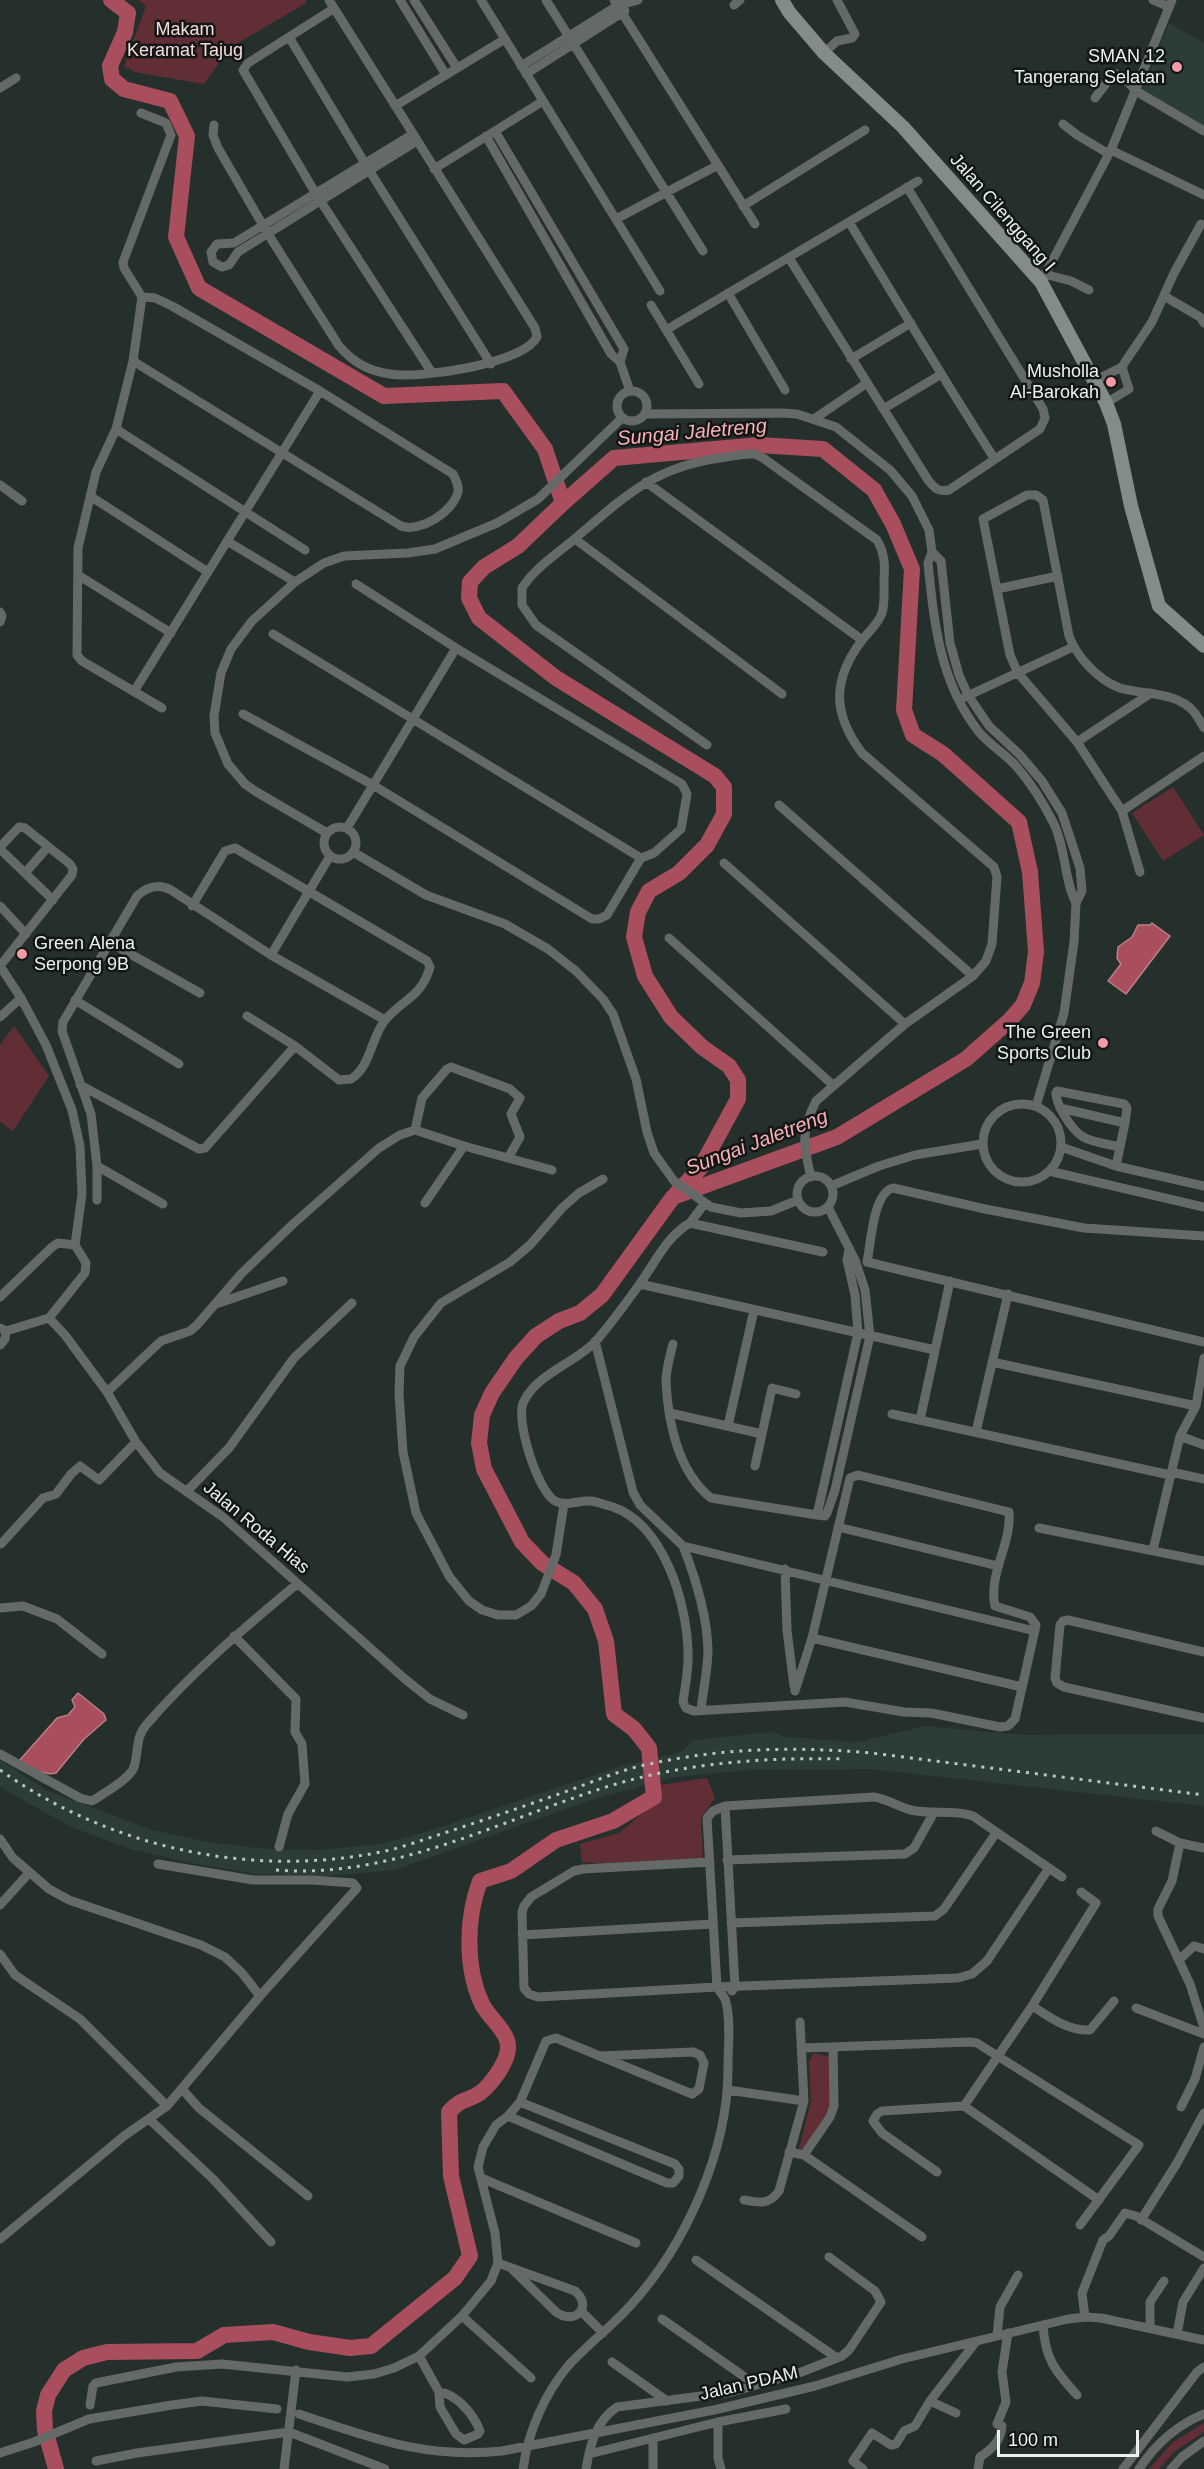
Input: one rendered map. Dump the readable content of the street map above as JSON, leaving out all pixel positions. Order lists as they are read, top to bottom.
{
  "streets": {
    "street": ["Jalan Cilenggang I", "Jalan Roda Hias", "Jalan PDAM"]
  },
  "water": ["Sungai Jaletreng"],
  "parks": ["Makam Keramat Tajug"],
  "places": [
    "SMAN 12 Tangerang Selatan",
    "Musholla Al-Barokah",
    "Green Alena Serpong 9B",
    "The Green Sports Club"
  ],
  "scale_bar": "100 m"
}
